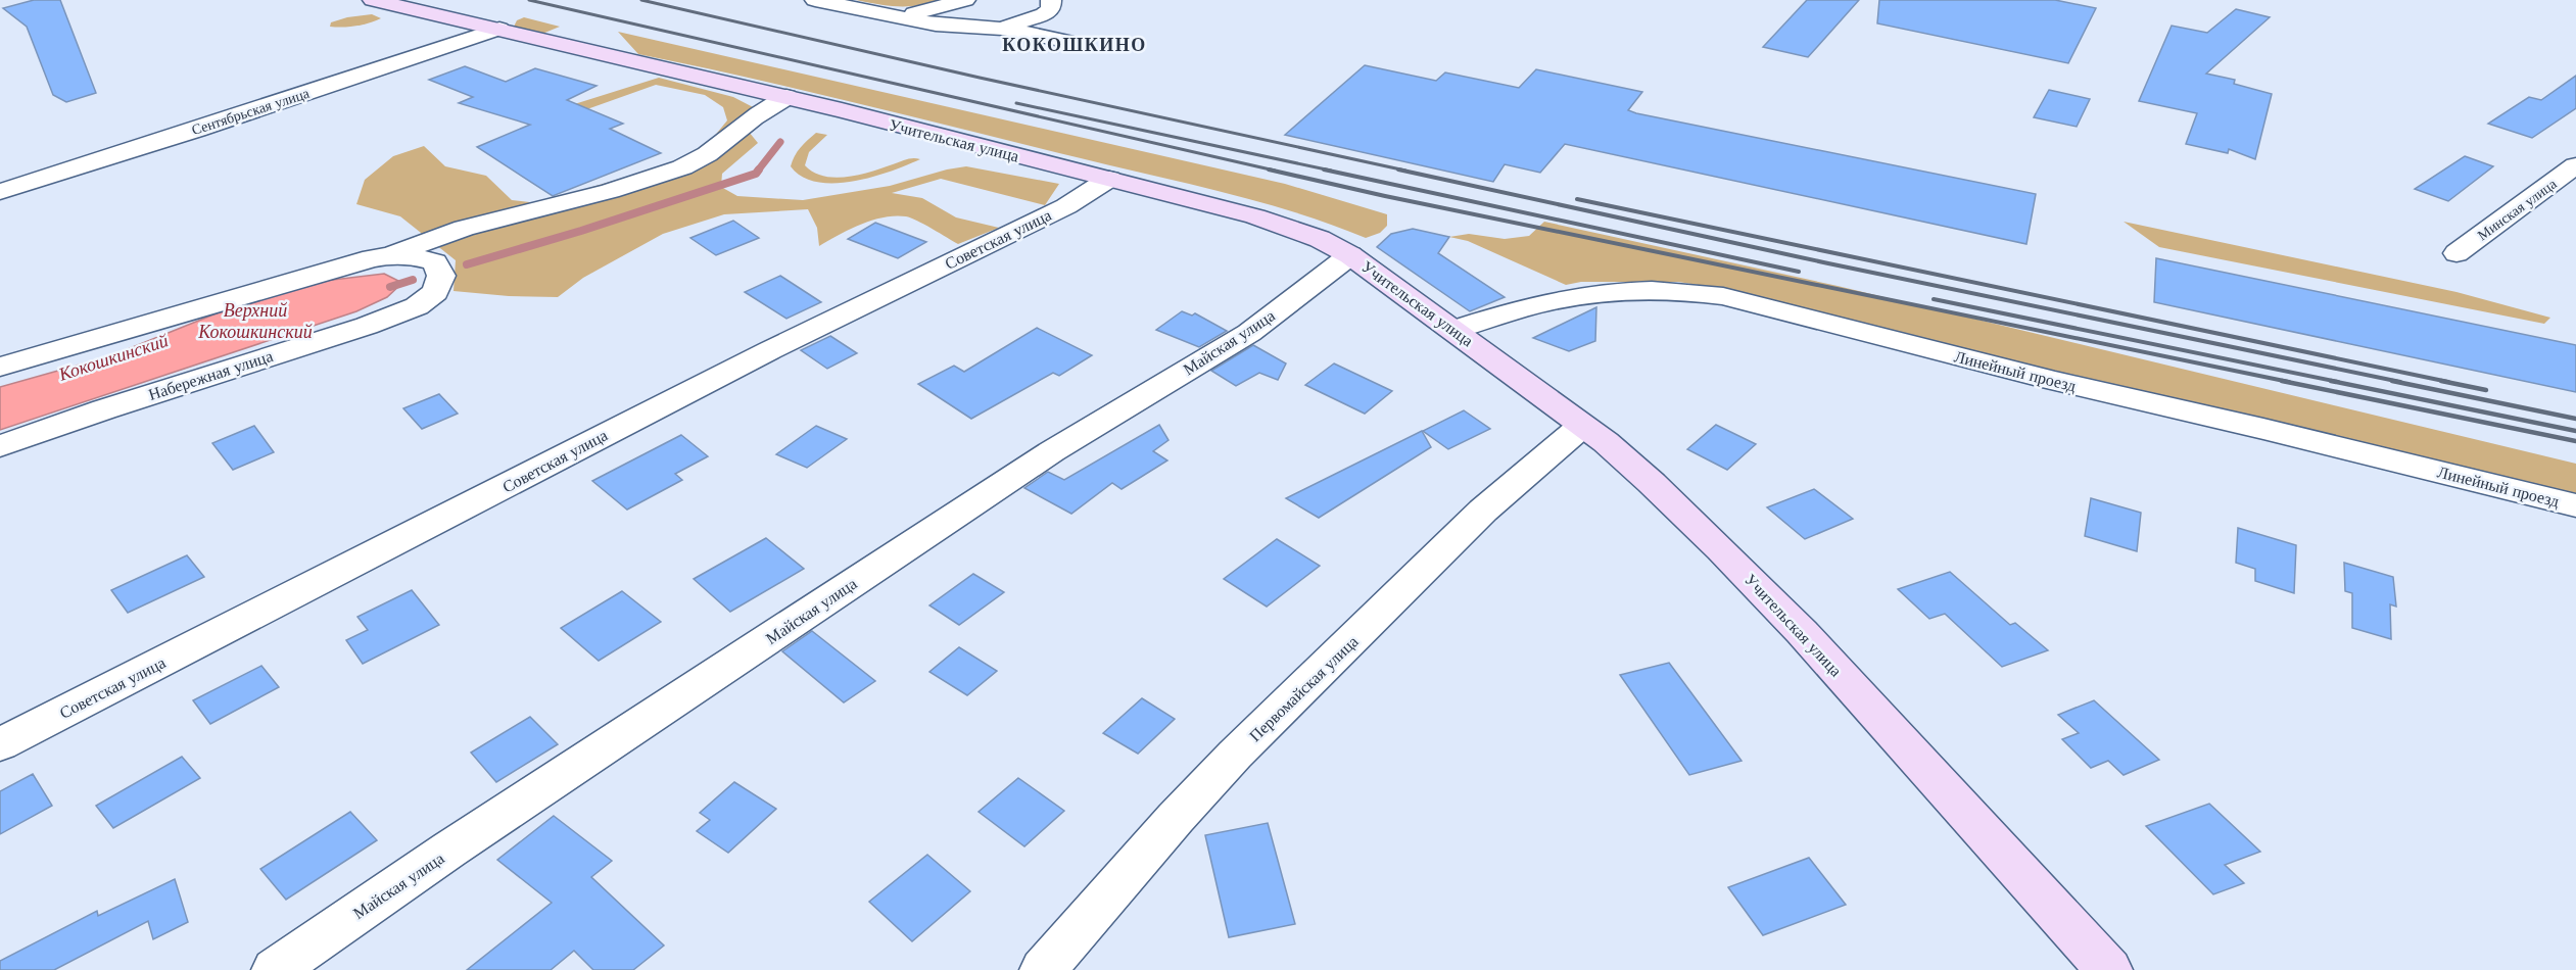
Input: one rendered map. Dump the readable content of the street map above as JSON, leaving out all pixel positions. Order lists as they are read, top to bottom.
{
  "streets": {
    "street": [
      "Сентябрьская улица",
      "Учительская улица",
      "Минская улица",
      "Советская улица",
      "Майская улица",
      "Линейный проезд",
      "Набережная улица",
      "Первомайская улица"
    ]
  },
  "crossings": [
    ["Сентябрьская улица", "Учительская улица"],
    ["Учительская улица", "Советская улица"],
    ["Учительская улица", "Майская улица"],
    ["Учительская улица", "Линейный проезд"],
    ["Учительская улица", "Первомайская улица"]
  ],
  "districts": ["КОКОШКИНО"],
  "water": ["Верхний Кокошкинский", "Кокошкинский"]
}
